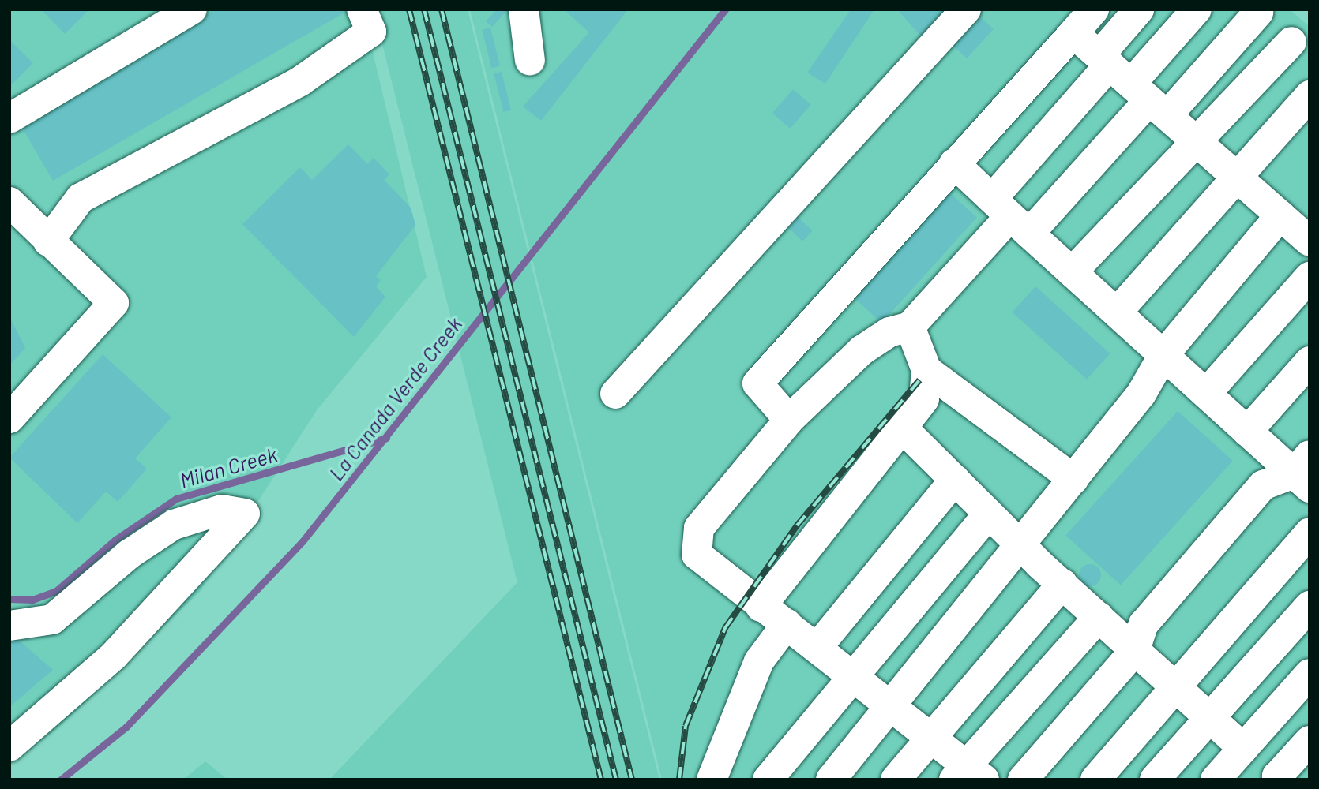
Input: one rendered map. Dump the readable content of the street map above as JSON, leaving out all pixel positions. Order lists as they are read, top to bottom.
{
  "water": ["La Canada Verde Creek", "Milan Creek"]
}
